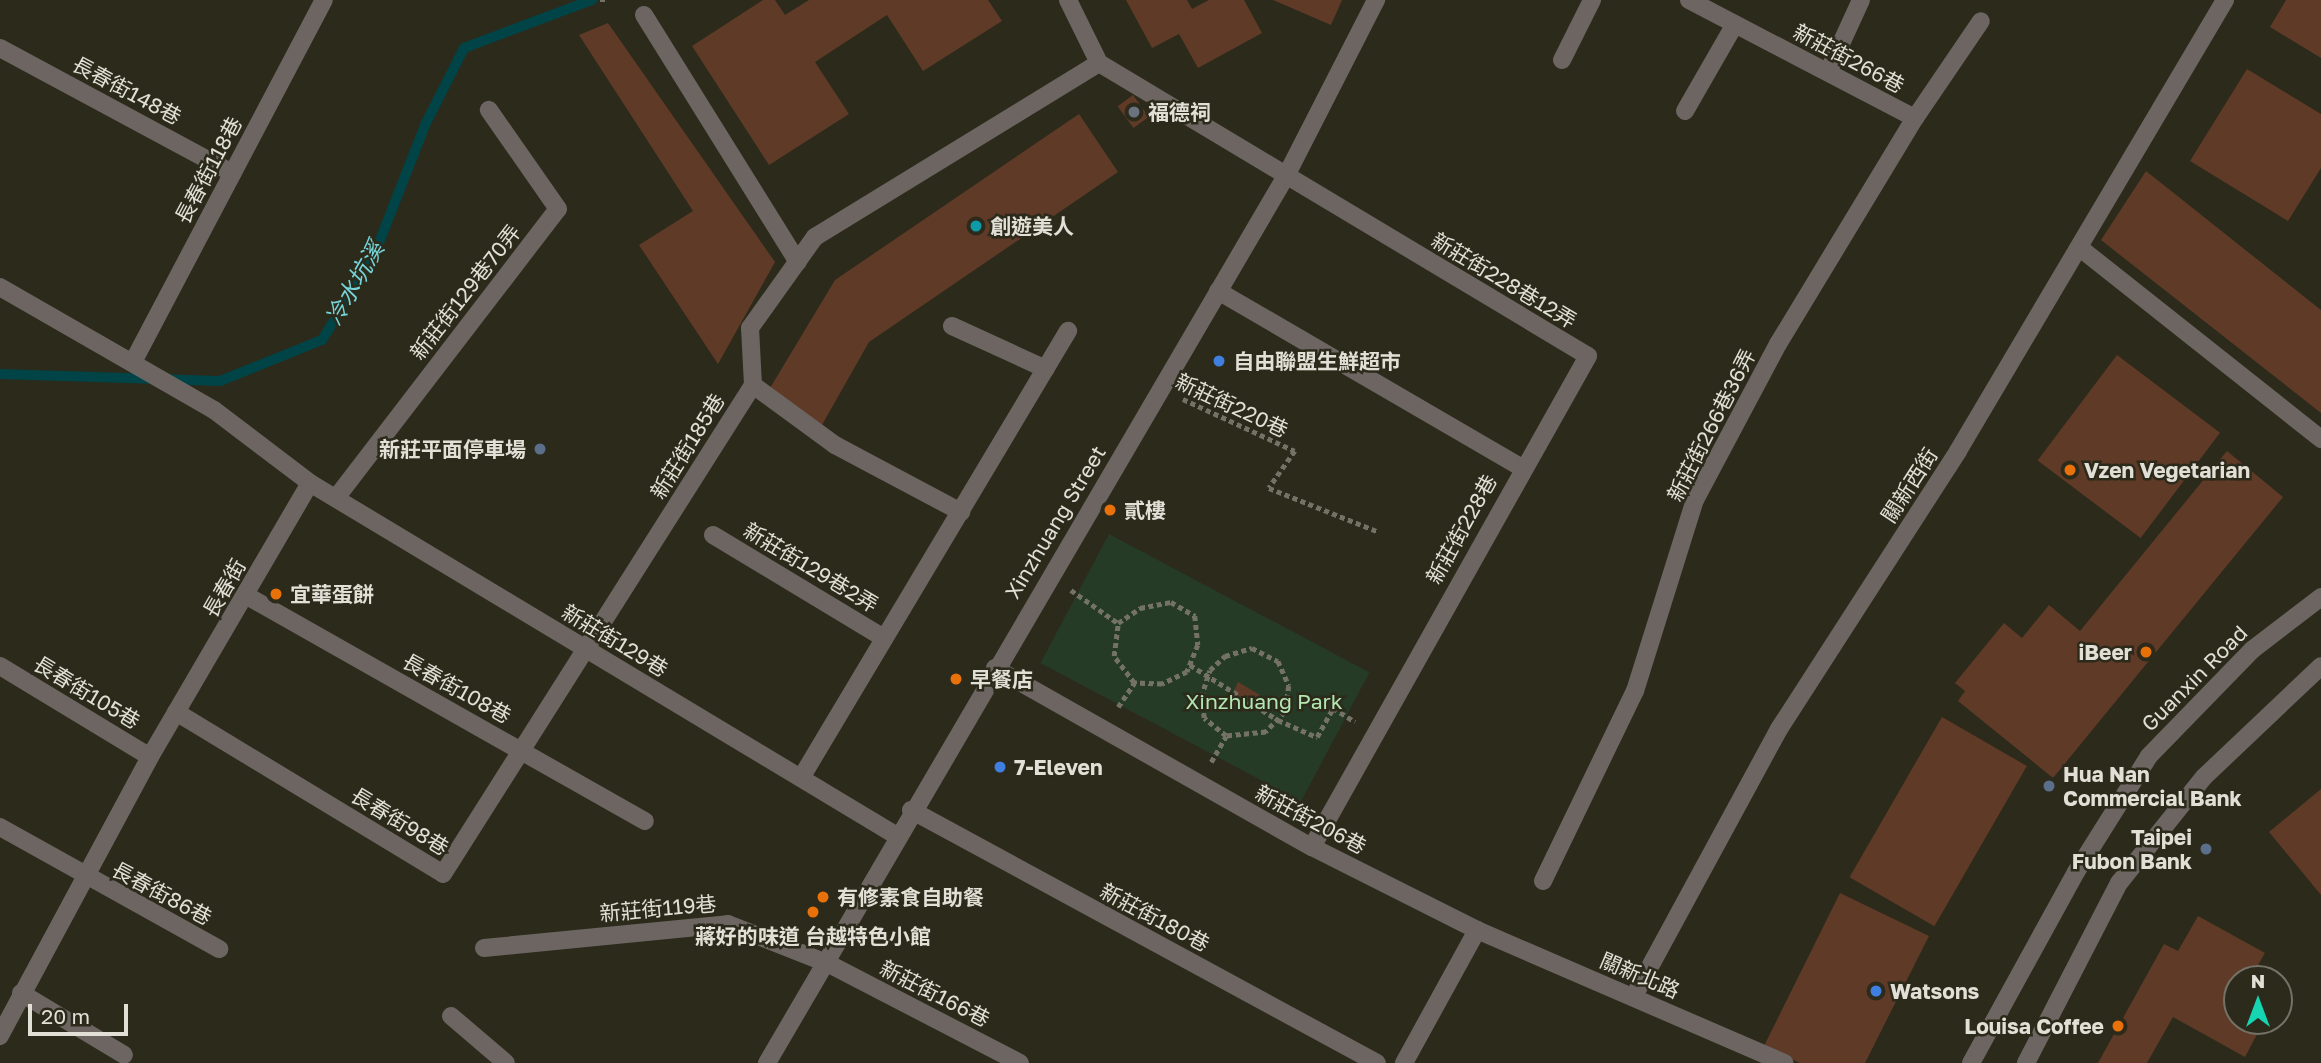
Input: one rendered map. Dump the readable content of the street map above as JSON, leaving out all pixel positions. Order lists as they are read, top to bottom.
{
  "streets": {
    "street": [
      "新莊街266巷",
      "長春街148巷",
      "長春街118巷",
      "新莊街228巷12弄",
      "新莊街129巷70弄",
      "新莊街266巷36弄",
      "新莊街185巷",
      "關新西街",
      "Xinzhuang Street",
      "新莊街228巷",
      "新莊街129巷2弄",
      "長春街",
      "新莊街129巷",
      "Guanxin Road",
      "長春街108巷",
      "長春街105巷",
      "新莊街206巷",
      "長春街98巷",
      "長春街86巷",
      "新莊街119巷",
      "新莊街180巷",
      "關新北路",
      "新莊街166巷"
    ],
    "path": ["新莊街220巷"]
  },
  "crossings": [
    ["新莊街266巷", "新莊街266巷36弄"],
    ["長春街148巷", "長春街118巷"],
    ["新莊街228巷12弄", "Xinzhuang Street"],
    ["新莊街228巷12弄", "新莊街228巷"],
    ["新莊街129巷70弄", "新莊街129巷"],
    ["新莊街220巷", "Xinzhuang Street"],
    ["新莊街185巷", "新莊街129巷"],
    ["新莊街185巷", "長春街98巷"],
    ["關新西街", "關新北路"],
    ["Xinzhuang Street", "新莊街228巷"],
    ["Xinzhuang Street", "新莊街129巷"],
    ["Xinzhuang Street", "新莊街206巷"],
    ["Xinzhuang Street", "新莊街119巷"],
    ["Xinzhuang Street", "新莊街180巷"],
    ["Xinzhuang Street", "新莊街166巷"],
    ["新莊街228巷", "新莊街206巷"],
    ["新莊街129巷2弄", "新莊街129巷"],
    ["長春街", "新莊街129巷"],
    ["長春街", "長春街108巷"],
    ["長春街", "長春街105巷"],
    ["長春街", "長春街98巷"],
    ["長春街", "長春街86巷"],
    ["新莊街129巷", "長春街98巷"],
    ["長春街108巷", "長春街98巷"],
    ["新莊街206巷", "關新北路"],
    ["新莊街119巷", "新莊街166巷"]
  ],
  "water": ["冷水坑溪"],
  "parks": ["Xinzhuang Park"],
  "places": [
    "福德祠",
    "創遊美人",
    "自由聯盟生鮮超市",
    "新莊平面停車場",
    "Vzen Vegetarian",
    "貳樓",
    "宜華蛋餅",
    "iBeer",
    "早餐店",
    "7-Eleven",
    "Hua Nan Commercial Bank",
    "Taipei Fubon Bank",
    "有修素食自助餐",
    "蔣好的味道 台越特色小館",
    "Watsons",
    "Louisa Coffee"
  ],
  "scale_bar": "20 m",
  "north": "top"
}
